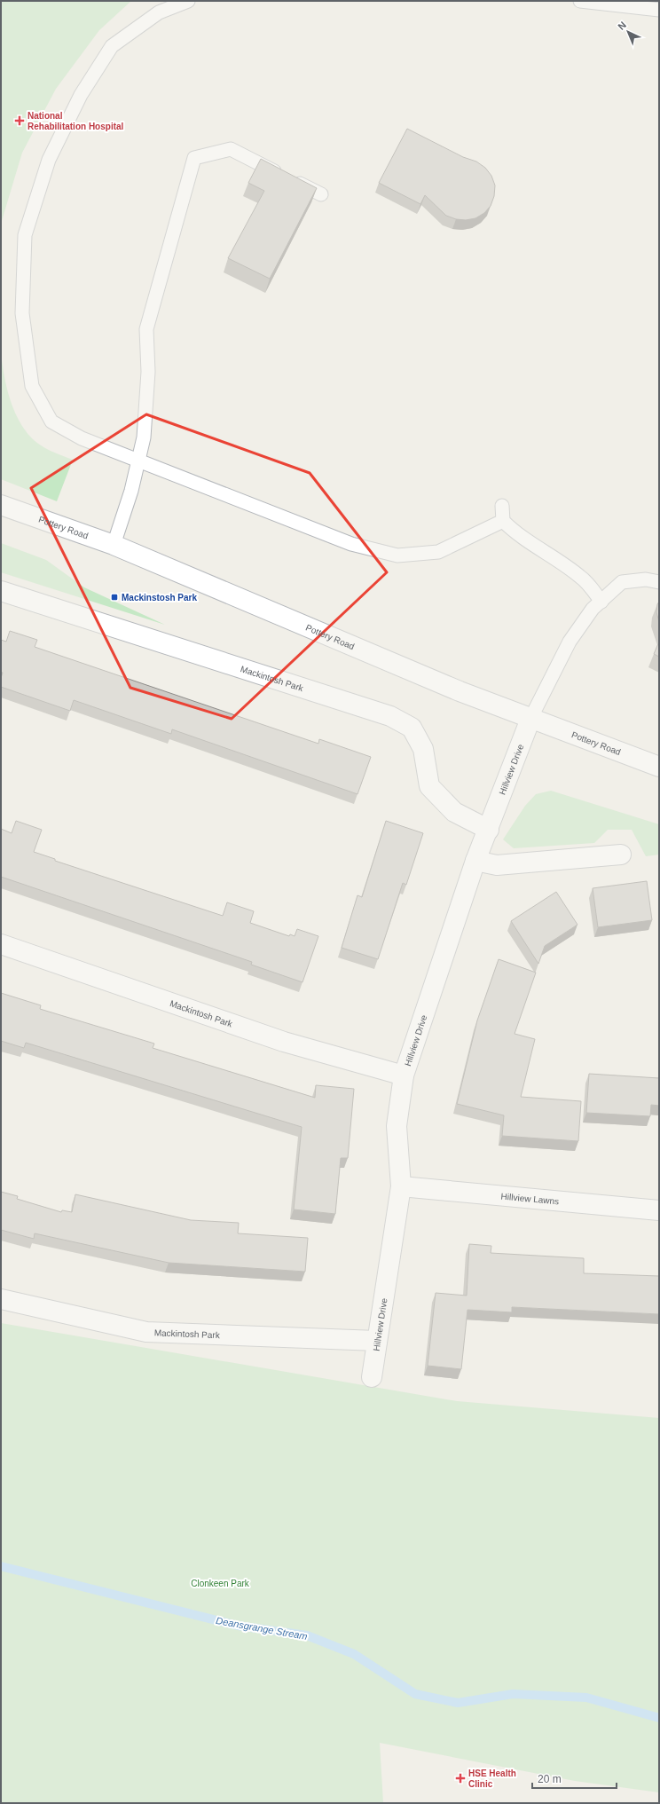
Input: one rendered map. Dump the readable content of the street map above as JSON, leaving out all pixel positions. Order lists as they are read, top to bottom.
{
  "streets": {
    "street": [
      "Pottery Road",
      "Mackintosh Park",
      "Hillview Drive",
      "Hillview Lawns"
    ]
  },
  "crossings": [
    ["Pottery Road", "Hillview Drive"],
    ["Mackintosh Park", "Hillview Drive"],
    ["Hillview Drive", "Hillview Lawns"]
  ],
  "water": ["Deansgrange Stream"],
  "parks": ["Clonkeen Park"],
  "places": {
    "health": ["National Rehabilitation Hospital", "HSE Health Clinic"],
    "transit": ["Mackinstosh Park"]
  },
  "scale_bar": "20 m",
  "north": "top left"
}
